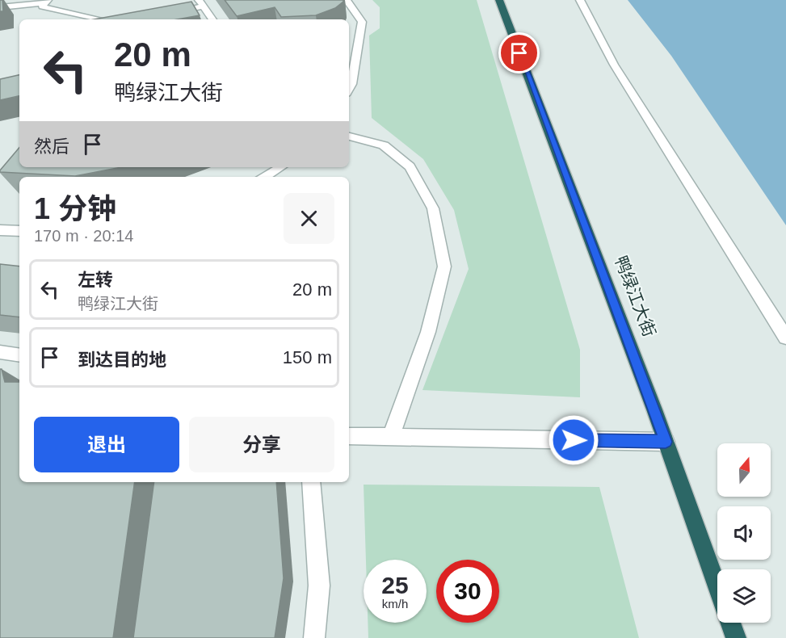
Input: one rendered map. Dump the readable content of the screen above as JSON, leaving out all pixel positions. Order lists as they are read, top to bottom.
{
  "streets": {
    "highway": ["鸭绿江大街"]
  },
  "north": "top",
  "page": {
    "turn": ["20 m", "鸭绿江大街"],
    "then": "然后",
    "heading": ["1 分钟", "170 m · 20:14"],
    "list": [
      {
        "name": "左转",
        "note": "鸭绿江大街",
        "value": "20 m"
      },
      {
        "name": "到达目的地",
        "value": "150 m"
      }
    ],
    "buttons": ["退出", "分享"],
    "speed": "25 km/h",
    "limit": "30"
  }
}
